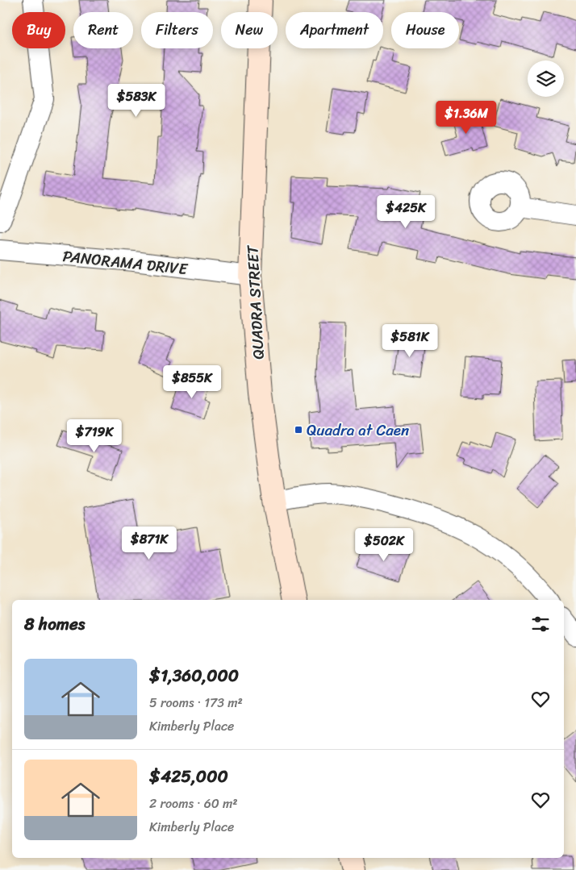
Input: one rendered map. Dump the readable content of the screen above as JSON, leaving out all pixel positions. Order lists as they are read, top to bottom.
{
  "streets": {
    "main road": ["QUADRA STREET"],
    "street": ["PANORAMA DRIVE"]
  },
  "crossings": [
    ["PANORAMA DRIVE", "QUADRA STREET"]
  ],
  "places": {
    "transit": ["Quadra at Caen"]
  },
  "page": {
    "chip": [
      "Buy",
      "Rent",
      "Filters",
      "New",
      "Apartment",
      "House"
    ],
    "price": [
      "$583K",
      "$1.36M",
      "$425K",
      "$581K",
      "$855K",
      "$719K",
      "$871K",
      "$502K"
    ],
    "heading": "8 homes",
    "list": [
      {
        "name": "$1,360,000",
        "note": "5 rooms · 173 m² · Kimberly Place"
      },
      {
        "name": "$425,000",
        "note": "2 rooms · 60 m² · Kimberly Place"
      }
    ]
  }
}
